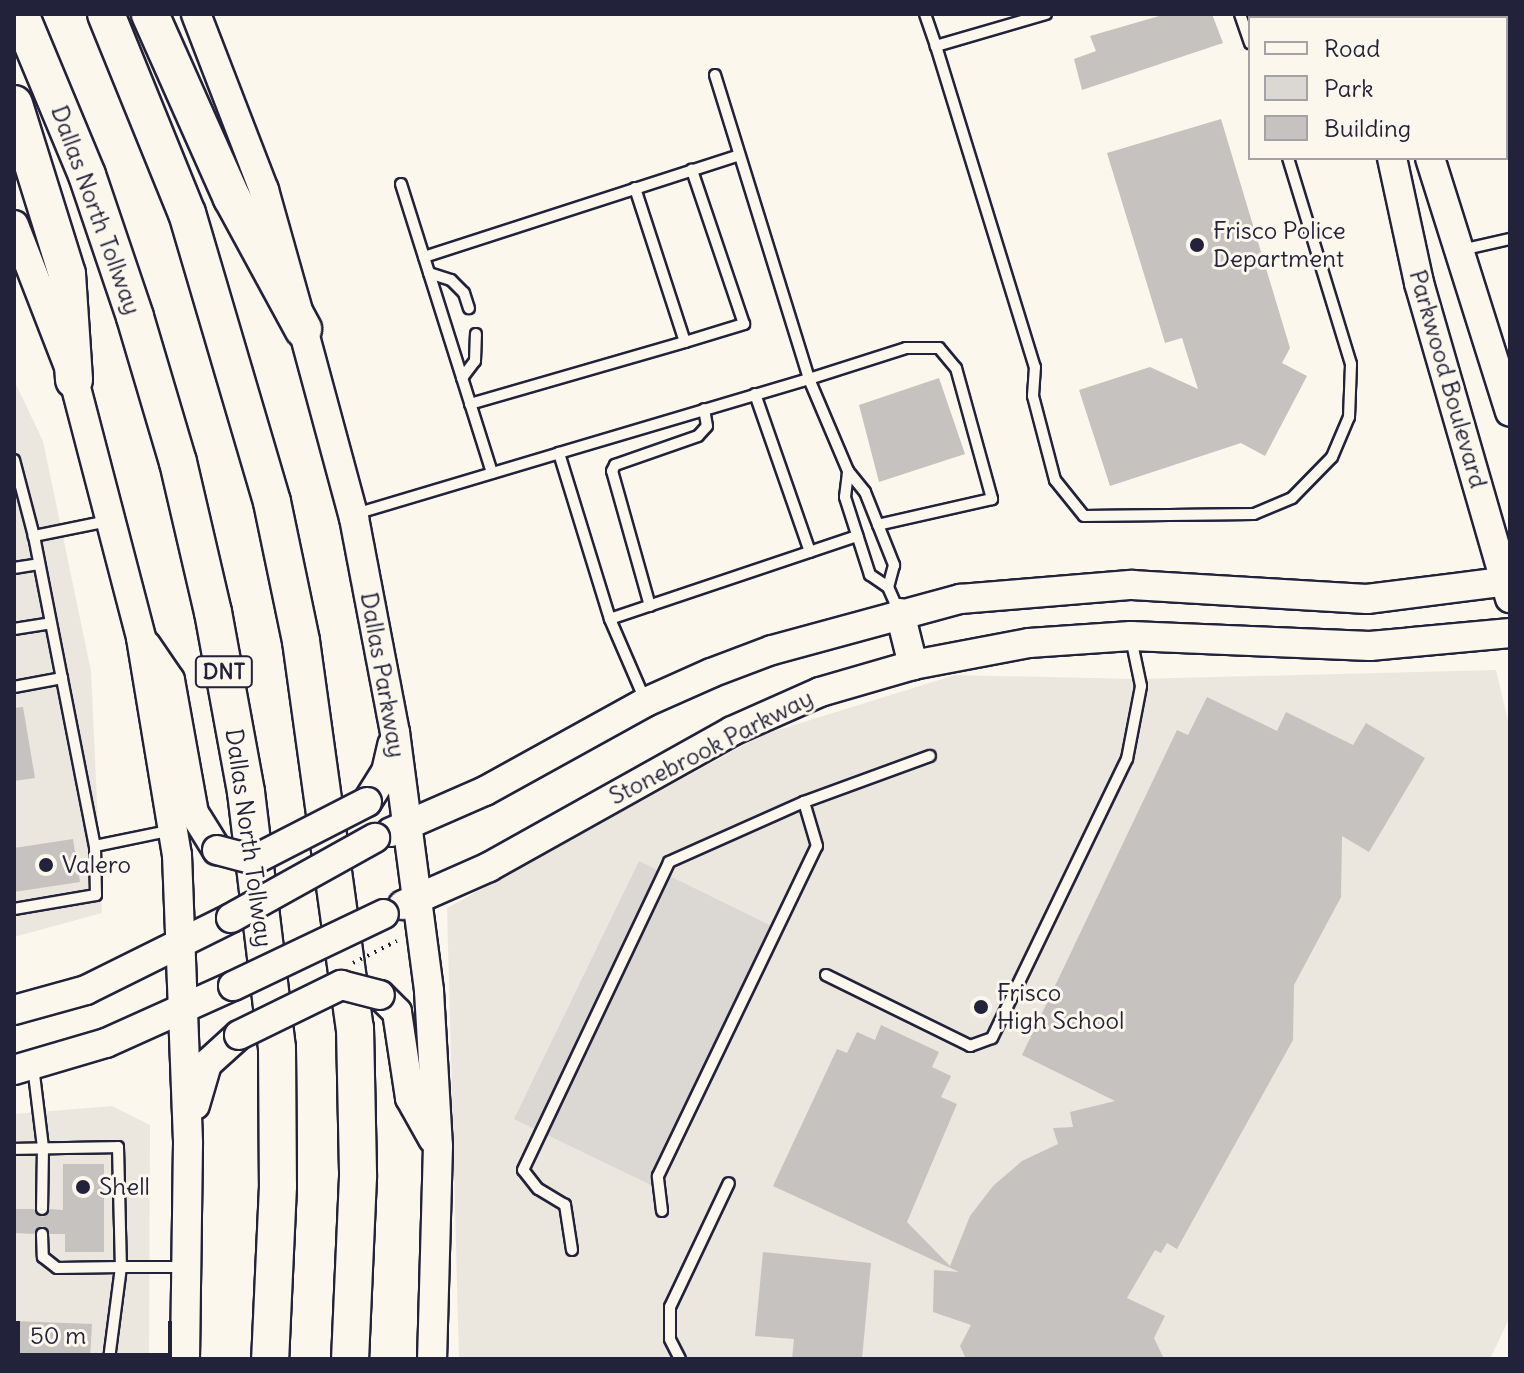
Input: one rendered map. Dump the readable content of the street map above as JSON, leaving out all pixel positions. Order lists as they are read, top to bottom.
{
  "streets": {
    "highway": ["Dallas North Tollway", "DNT"],
    "main road": ["Parkwood Boulevard", "Dallas Parkway", "Stonebrook Parkway"]
  },
  "crossings": [
    ["Dallas Parkway", "Stonebrook Parkway"]
  ],
  "places": [
    "Frisco Police Department",
    "Valero",
    "Frisco High School",
    "Shell"
  ],
  "legend": ["Road", "Park", "Building"],
  "scale_bar": "50 m"
}
